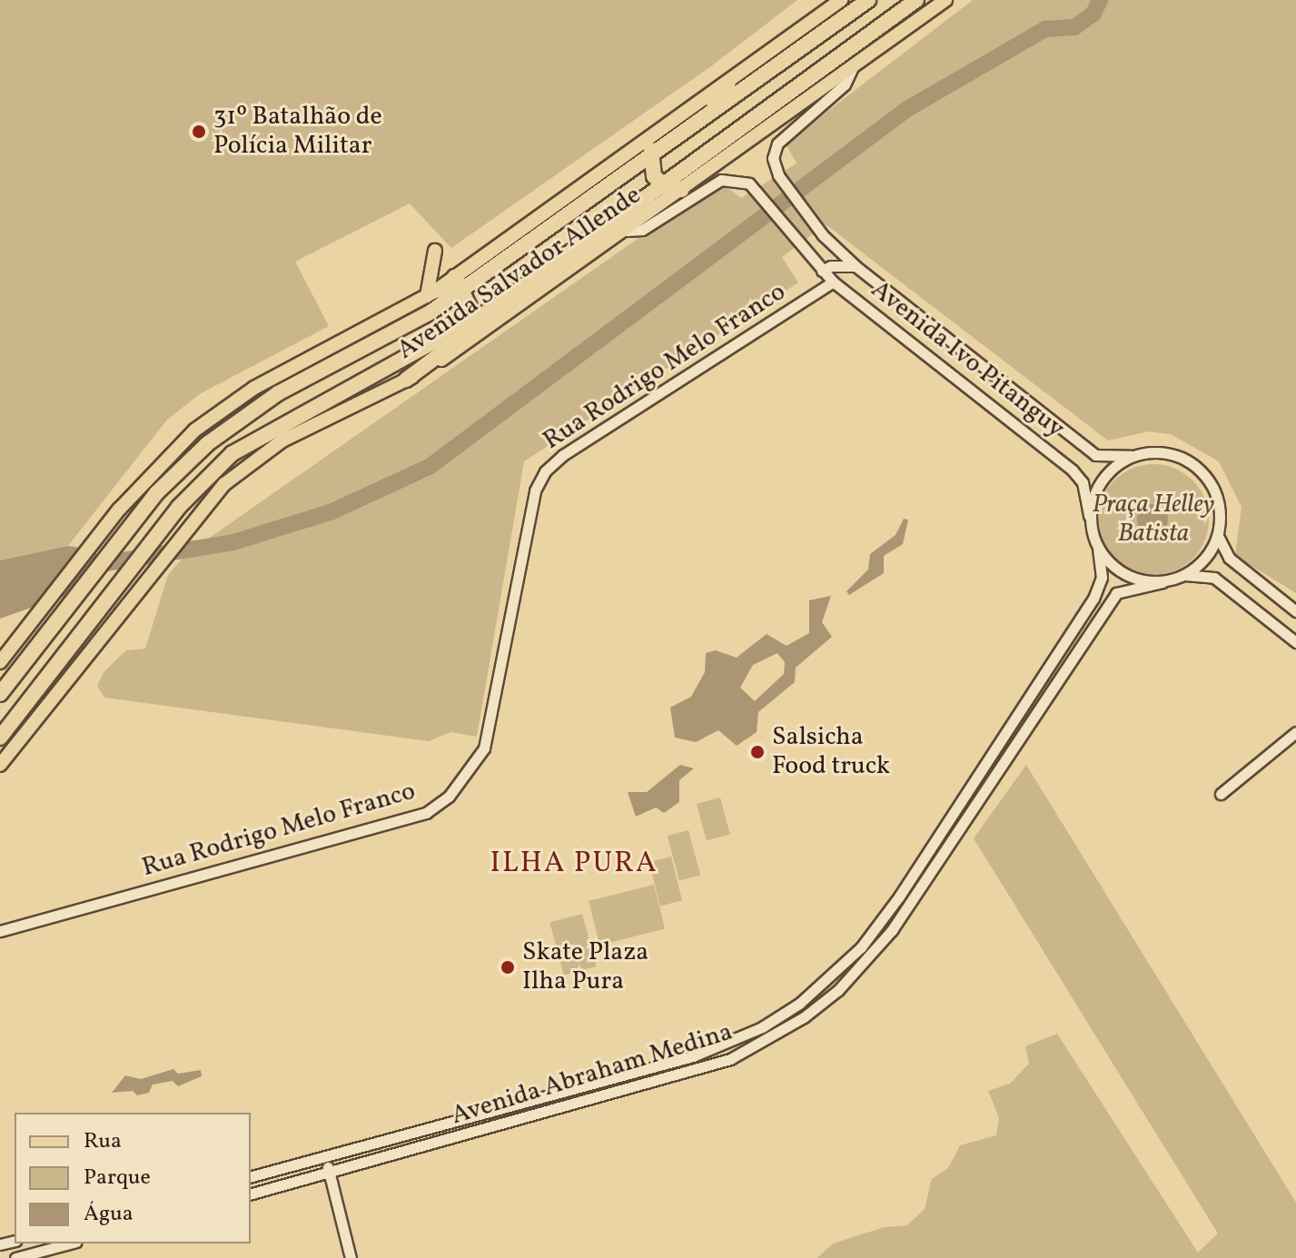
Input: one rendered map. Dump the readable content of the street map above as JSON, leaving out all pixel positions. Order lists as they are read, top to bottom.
{
  "streets": {
    "highway": ["Avenida Salvador Allende"],
    "street": ["Avenida Ivo Pitanguy", "Rua Rodrigo Melo Franco", "Avenida Abraham Medina"]
  },
  "crossings": [
    ["Avenida Salvador Allende", "Avenida Ivo Pitanguy"],
    ["Avenida Ivo Pitanguy", "Rua Rodrigo Melo Franco"],
    ["Avenida Ivo Pitanguy", "Avenida Abraham Medina"]
  ],
  "districts": ["ILHA PURA"],
  "parks": ["Praça Helley Batista"],
  "places": ["31º Batalhão de Polícia Militar", "Salsicha Food truck", "Skate Plaza Ilha Pura"],
  "legend": ["Rua", "Parque", "Água"]
}
